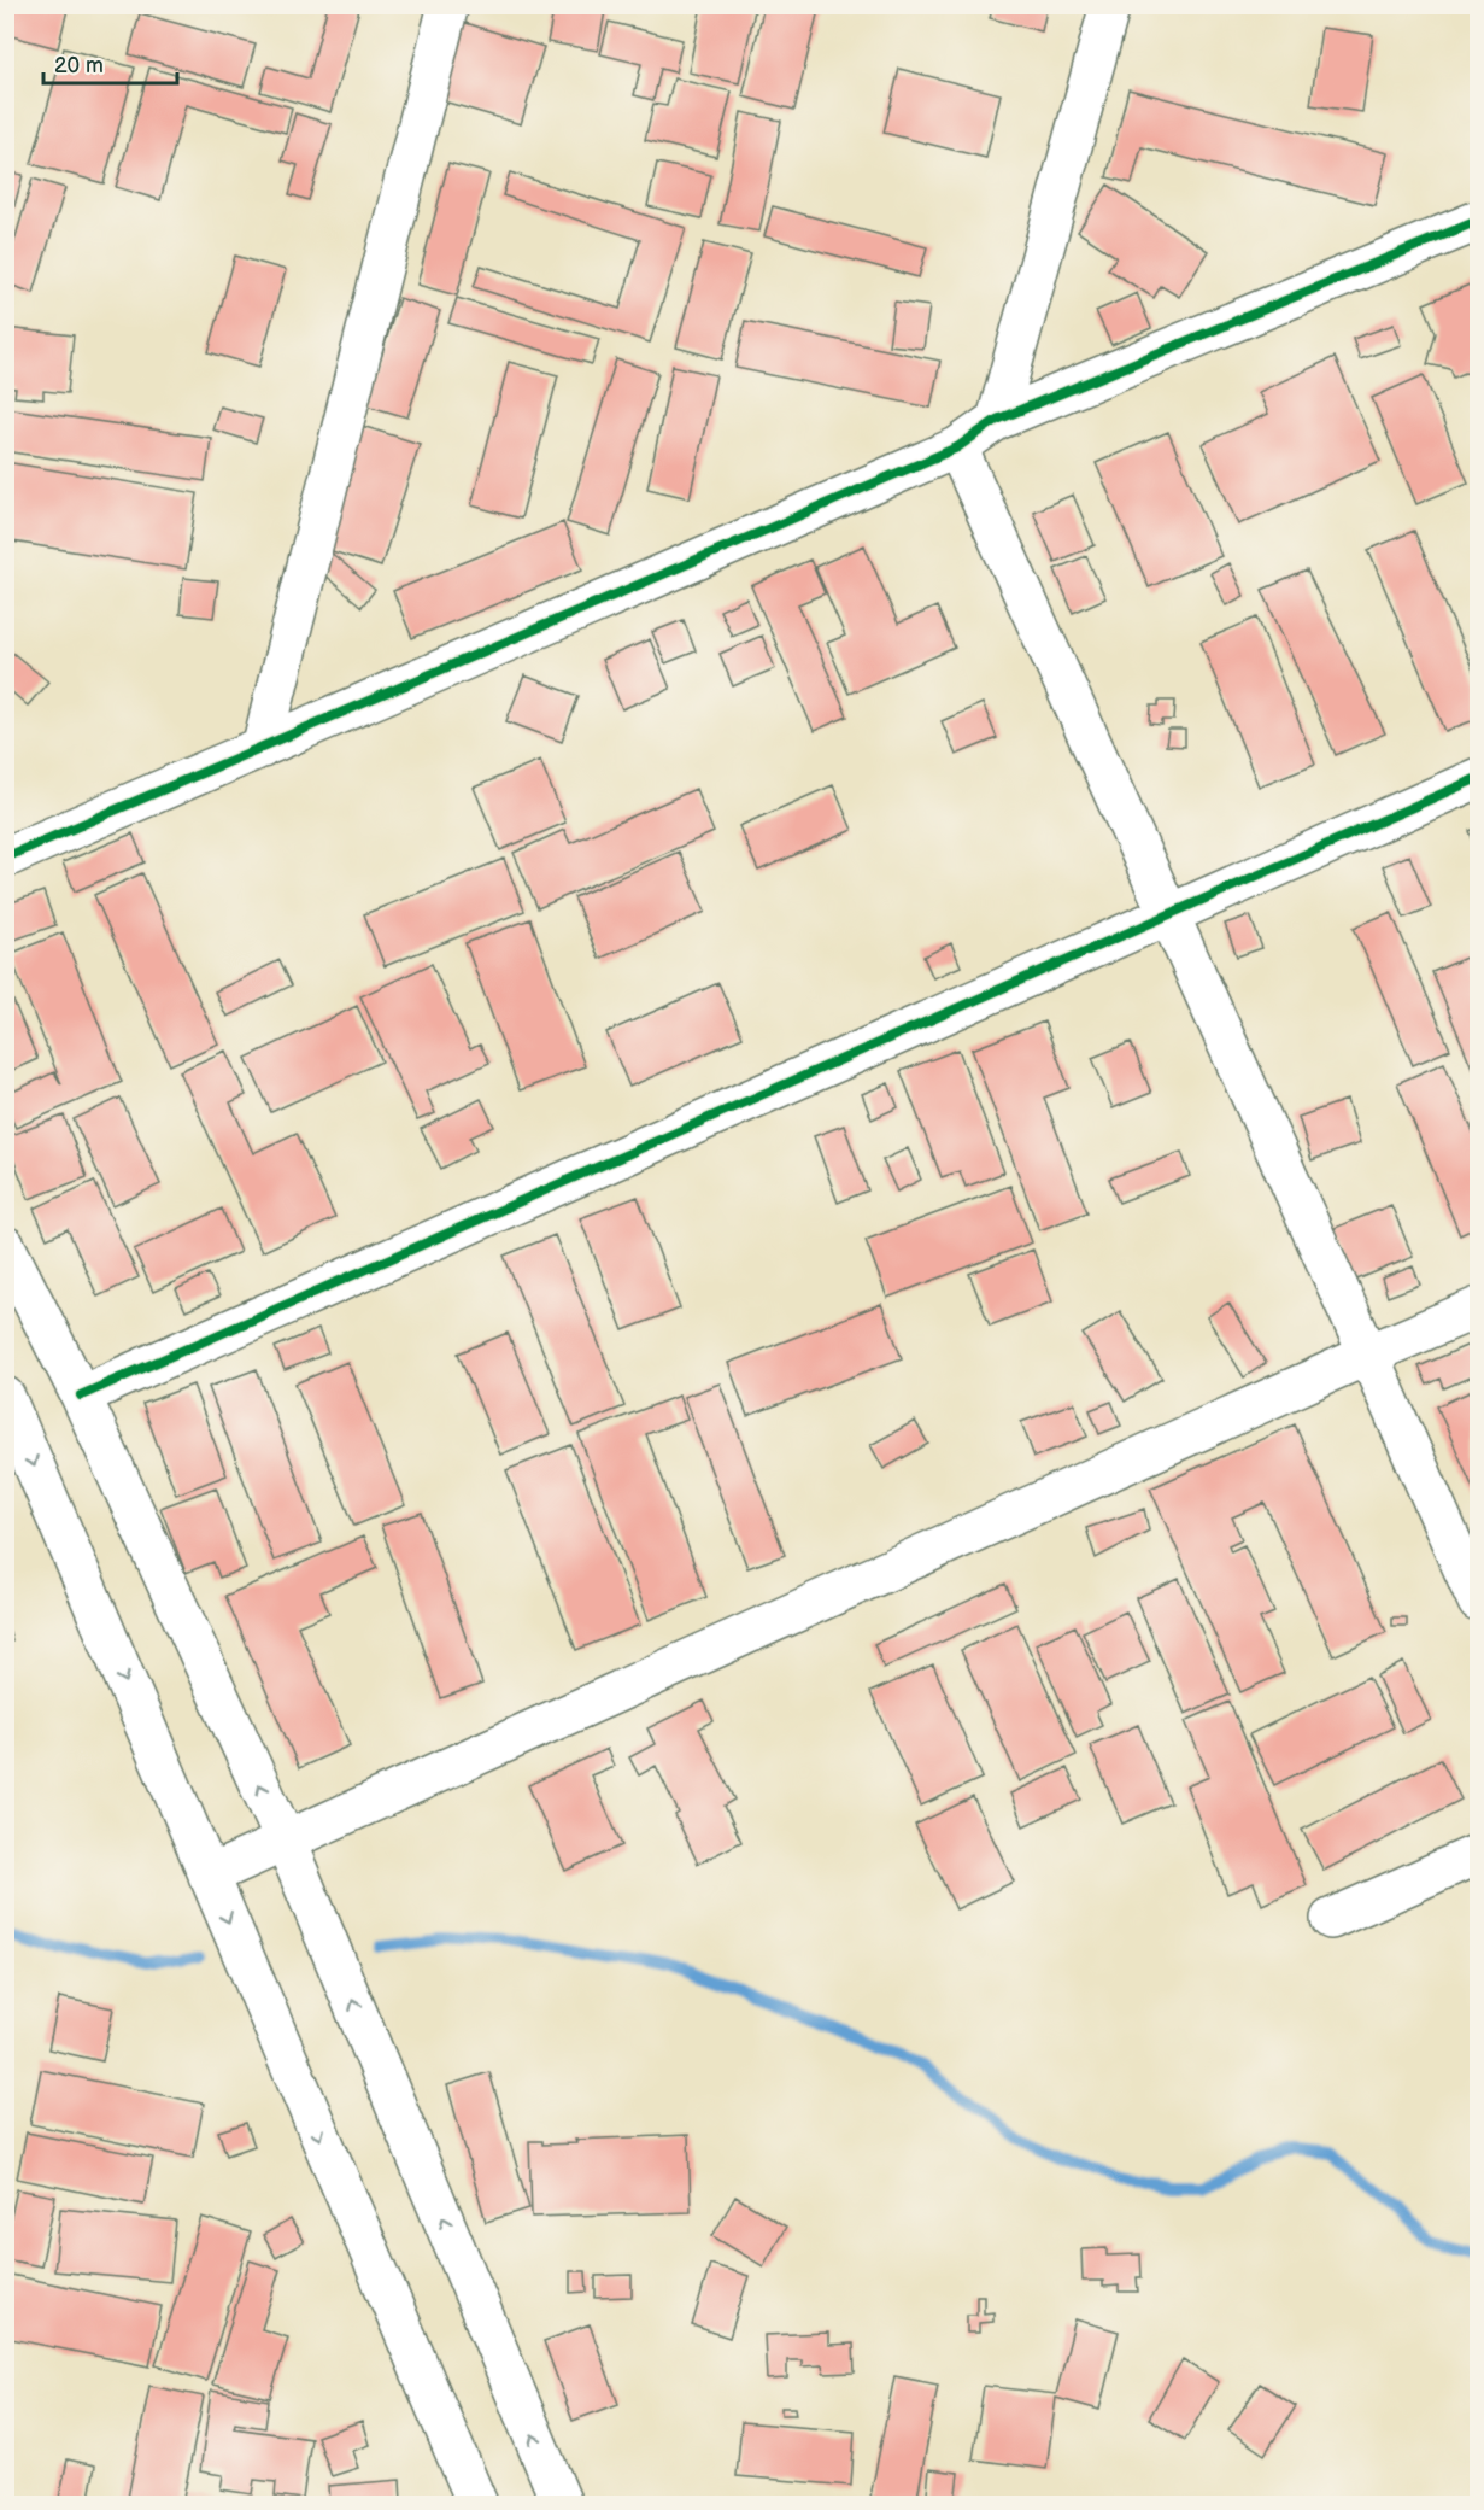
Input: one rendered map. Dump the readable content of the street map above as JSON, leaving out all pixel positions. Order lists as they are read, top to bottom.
{
  "scale_bar": "20 m"
}
